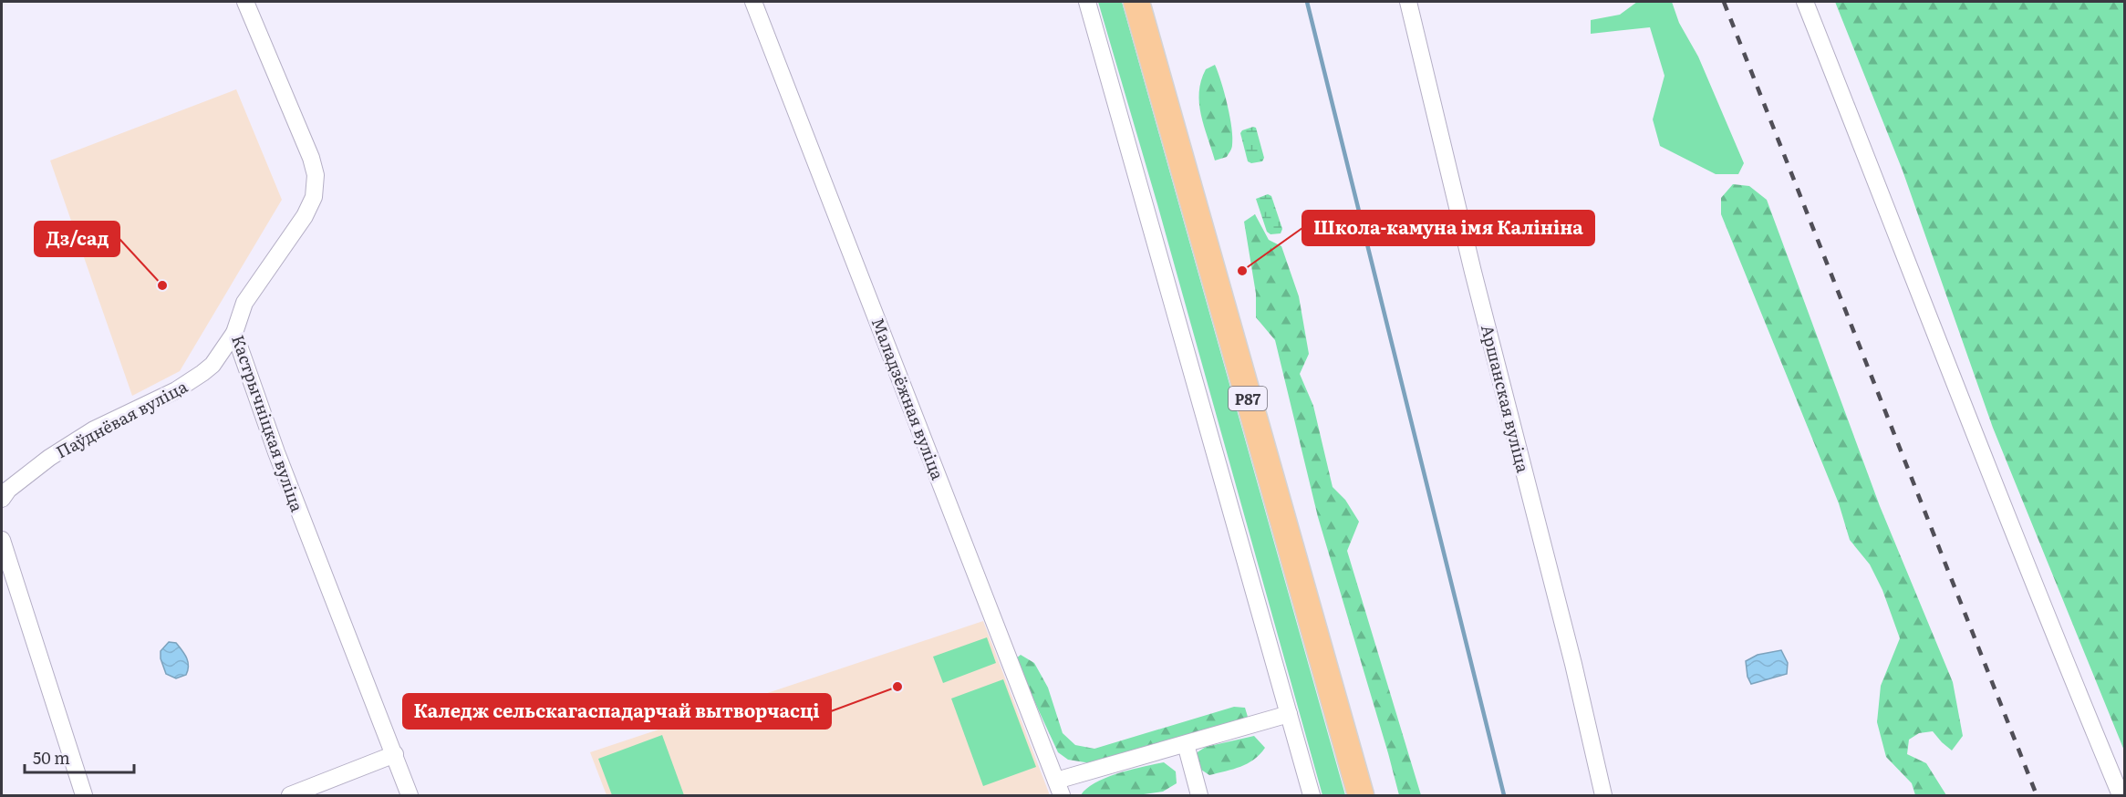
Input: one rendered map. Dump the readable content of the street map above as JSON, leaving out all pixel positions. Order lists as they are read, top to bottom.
{
  "streets": {
    "main road": ["Р87"],
    "street": [
      "Маладзёжная вуліца",
      "Аршанская вуліца",
      "Паўднёвая вуліца",
      "Кастрычніцкая вуліца"
    ]
  },
  "crossings": [
    ["Паўднёвая вуліца", "Кастрычніцкая вуліца"]
  ],
  "places": ["Школа-камуна імя Калініна", "Дз/сад", "Каледж сельскагаспадарчай вытворчасці"],
  "scale_bar": "50 m"
}
